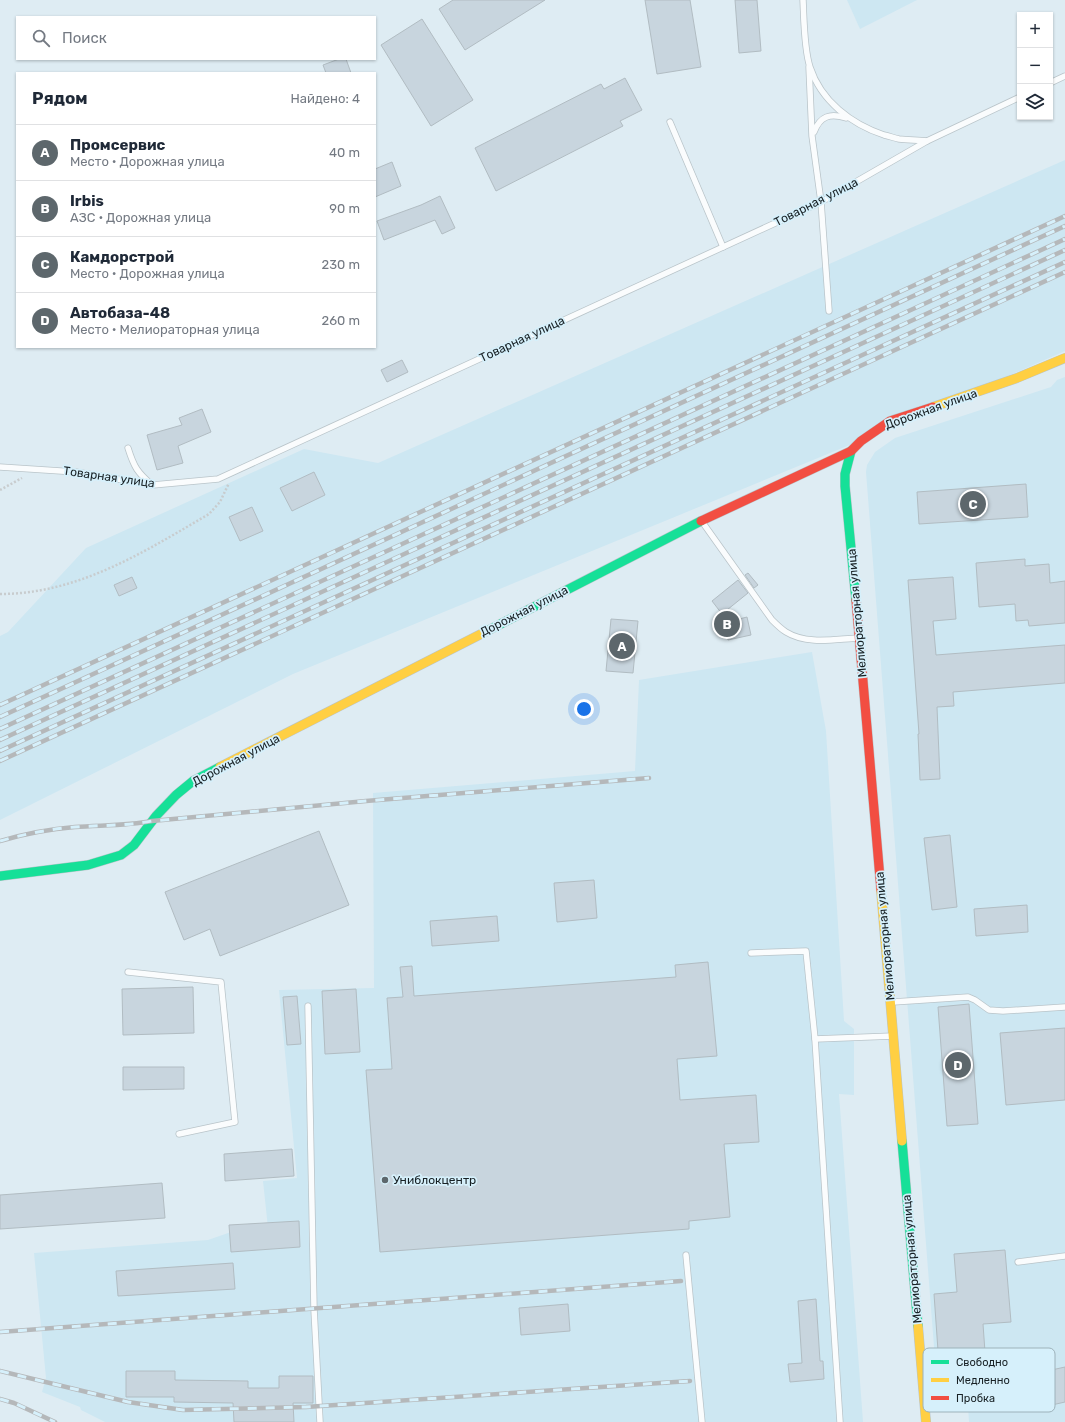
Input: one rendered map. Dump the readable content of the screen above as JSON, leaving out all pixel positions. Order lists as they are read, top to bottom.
{
  "streets": {
    "street": ["Дорожная улица", "Мелиораторная улица"],
    "lane": ["Товарная улица"]
  },
  "crossings": [
    ["Дорожная улица", "Мелиораторная улица"]
  ],
  "places": ["Униблокцентр"],
  "legend": ["Свободно", "Медленно", "Пробка"],
  "page": {
    "map_buttons": ["+", "−"],
    "search": "Поиск",
    "heading": ["Рядом", "Найдено: 4"],
    "list": [
      {
        "mark": "A",
        "name": "Промсервис",
        "note": "Место · Дорожная улица",
        "value": "40 m"
      },
      {
        "mark": "B",
        "name": "Irbis",
        "note": "АЗС · Дорожная улица",
        "value": "90 m"
      },
      {
        "mark": "C",
        "name": "Камдорстрой",
        "note": "Место · Дорожная улица",
        "value": "230 m"
      },
      {
        "mark": "D",
        "name": "Автобаза-48",
        "note": "Место · Мелиораторная улица",
        "value": "260 m"
      }
    ],
    "pins": [
      "C",
      "B",
      "A",
      "D"
    ]
  }
}
